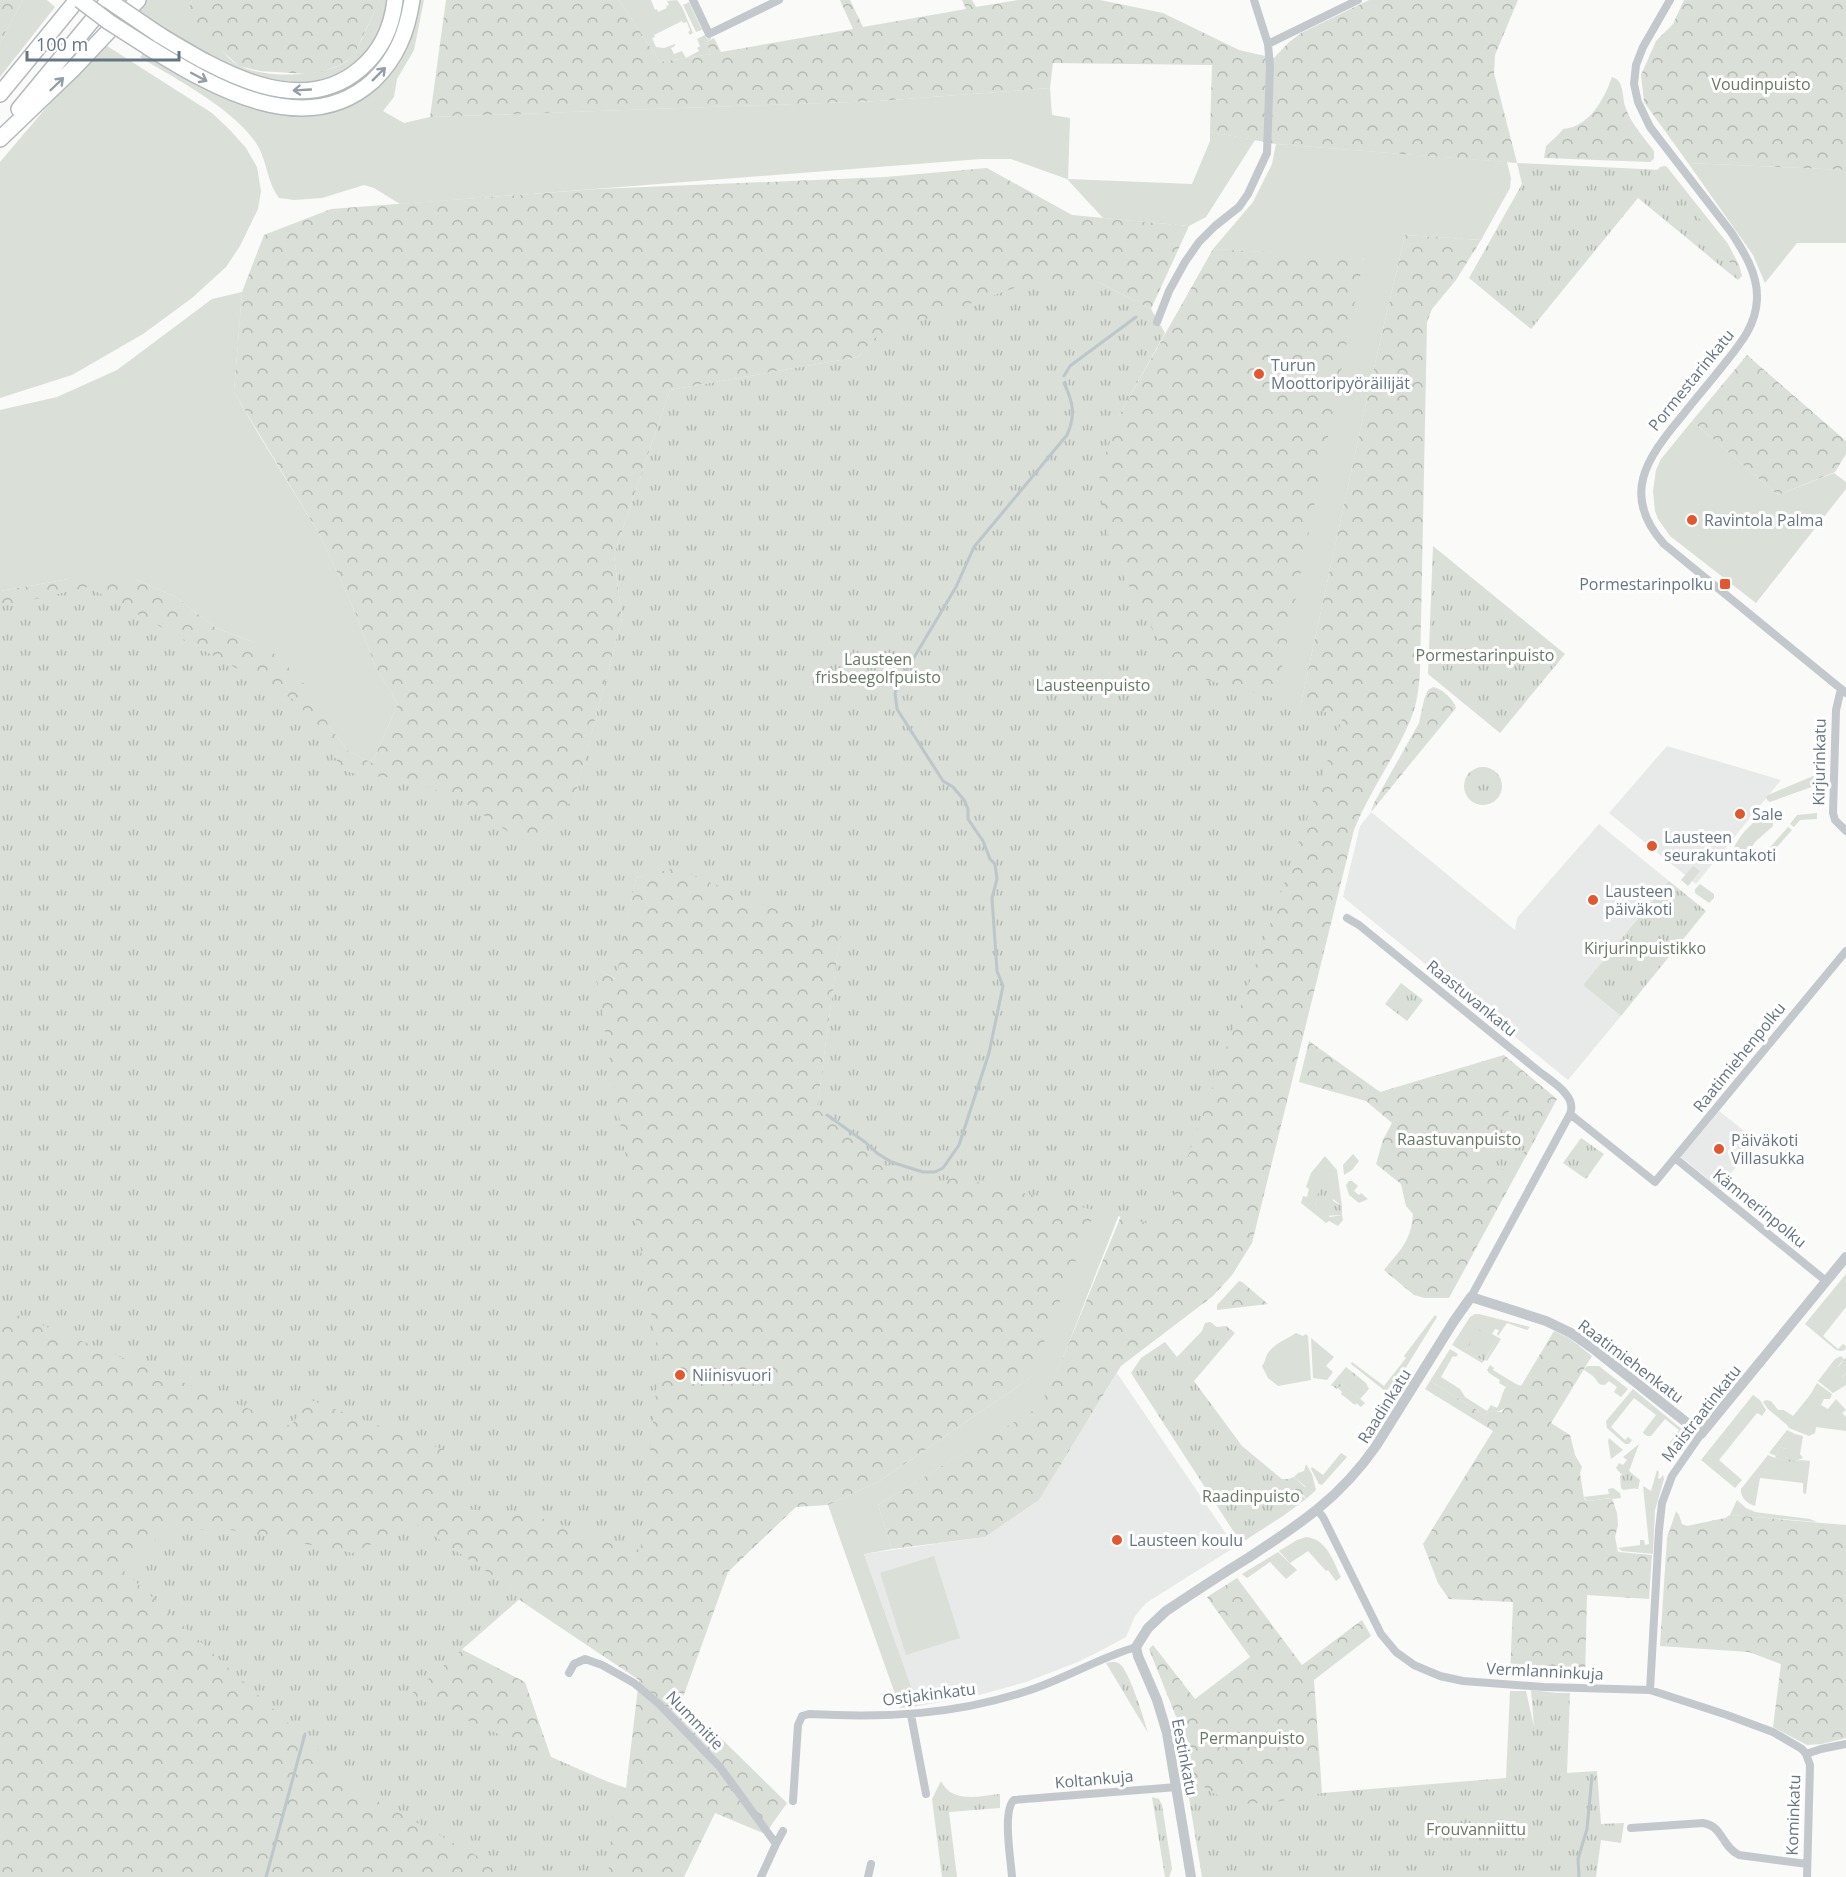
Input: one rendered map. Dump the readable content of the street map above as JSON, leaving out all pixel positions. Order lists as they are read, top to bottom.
{
  "streets": {
    "street": [
      "Pormestarinkatu",
      "Kirjurinkatu",
      "Raastuvankatu",
      "Raatimiehenpolku",
      "Kämnerinpolku",
      "Raatimiehenkatu",
      "Raadinkatu",
      "Maistraatinkatu",
      "Vermlanninkuja",
      "Ostjakinkatu",
      "Nummitie",
      "Eestinkatu",
      "Koltankuja",
      "Kominkatu"
    ]
  },
  "crossings": [
    ["Pormestarinkatu", "Kirjurinkatu"],
    ["Raastuvankatu", "Raatimiehenpolku"],
    ["Raastuvankatu", "Raadinkatu"],
    ["Raatimiehenpolku", "Kämnerinpolku"],
    ["Kämnerinpolku", "Maistraatinkatu"],
    ["Raatimiehenkatu", "Raadinkatu"],
    ["Raatimiehenkatu", "Maistraatinkatu"],
    ["Raadinkatu", "Vermlanninkuja"],
    ["Raadinkatu", "Ostjakinkatu"],
    ["Raadinkatu", "Eestinkatu"],
    ["Maistraatinkatu", "Vermlanninkuja"],
    ["Vermlanninkuja", "Kominkatu"],
    ["Ostjakinkatu", "Eestinkatu"],
    ["Eestinkatu", "Koltankuja"]
  ],
  "parks": [
    "Voudinpuisto",
    "Pormestarinpuisto",
    "Lausteen frisbeegolfpuisto",
    "Lausteenpuisto",
    "Kirjurinpuistikko",
    "Raastuvanpuisto",
    "Raadinpuisto",
    "Permanpuisto",
    "Frouvanniittu"
  ],
  "places": {
    "other": [
      "Turun Moottoripyöräilijät",
      "Ravintola Palma",
      "Sale",
      "Lausteen seurakuntakoti",
      "Lausteen päiväkoti",
      "Päiväkoti Villasukka",
      "Niinisvuori",
      "Lausteen koulu"
    ],
    "transit": ["Pormestarinpolku"]
  },
  "scale_bar": "100 m"
}
